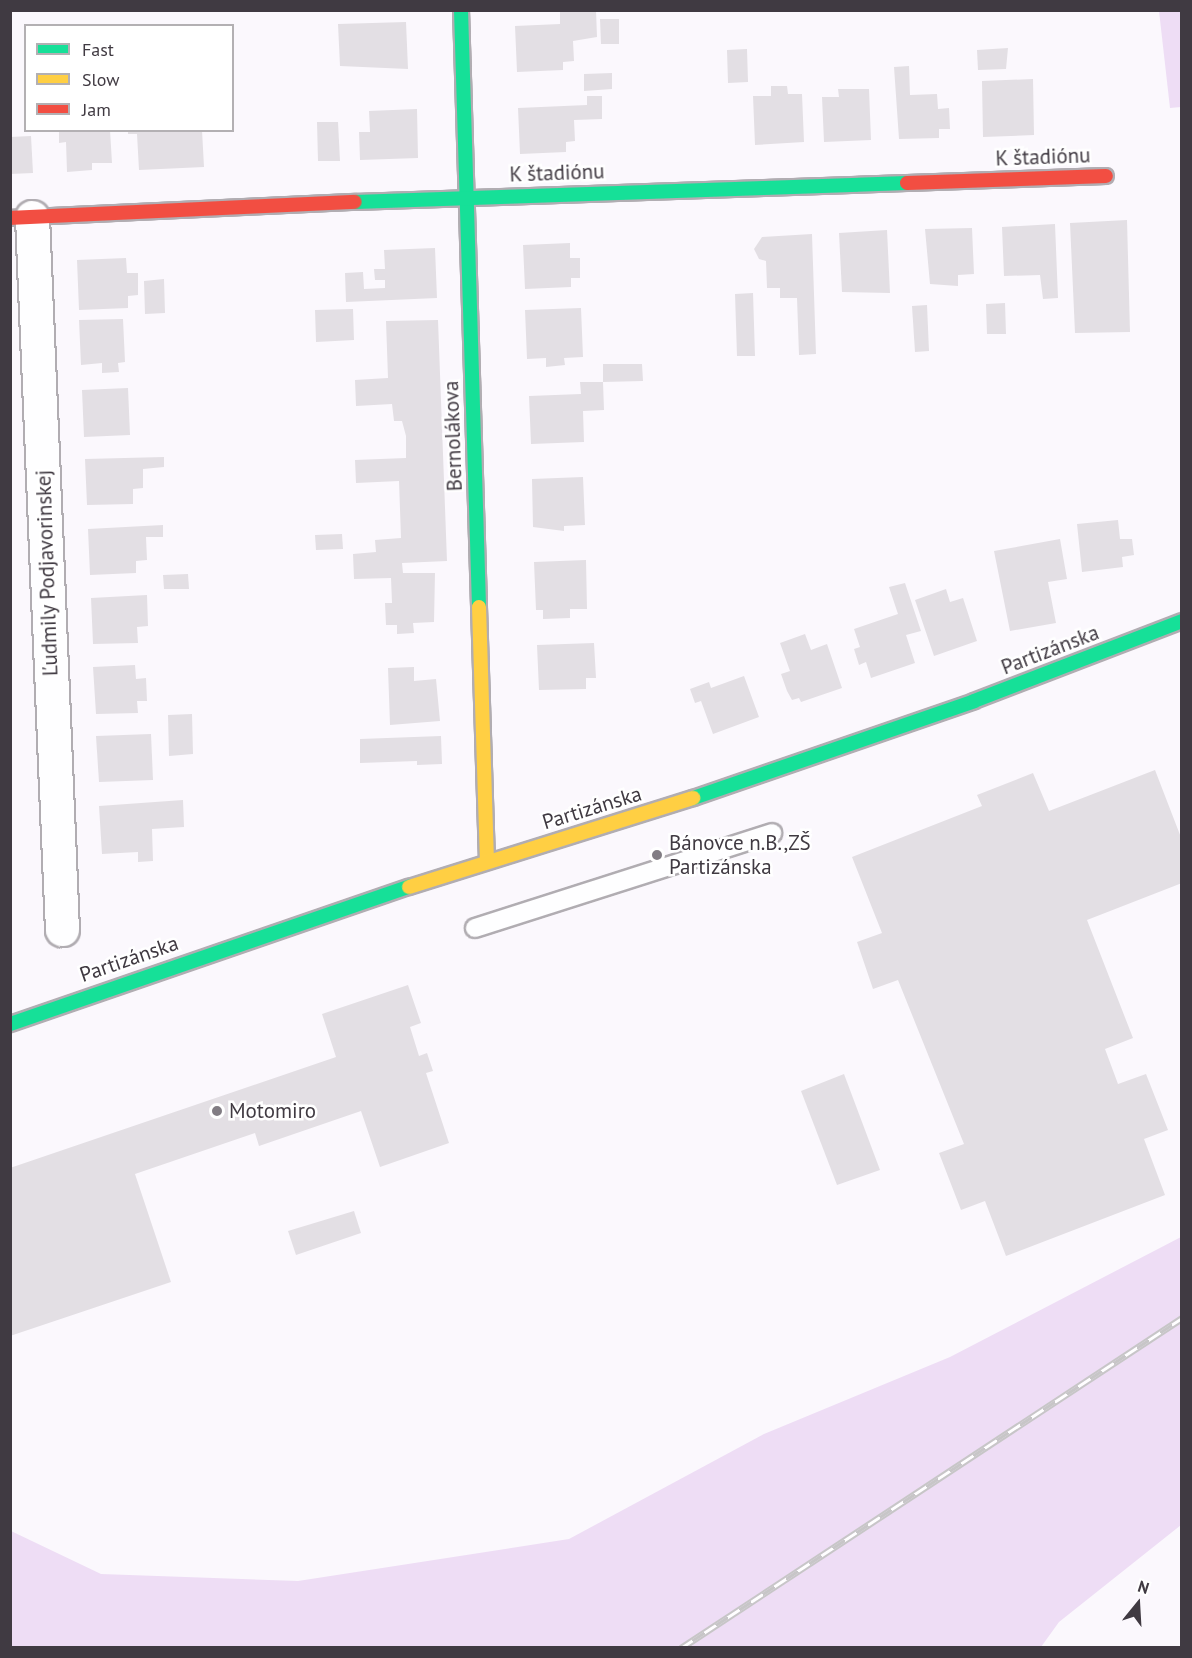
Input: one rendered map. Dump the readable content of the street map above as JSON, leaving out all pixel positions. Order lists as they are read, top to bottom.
{
  "streets": {
    "street": [
      "K štadiónu",
      "Bernolákova",
      "Ľudmily Podjavorinskej",
      "Partizánska"
    ]
  },
  "crossings": [
    ["K štadiónu", "Bernolákova"],
    ["K štadiónu", "Ľudmily Podjavorinskej"],
    ["Bernolákova", "Partizánska"]
  ],
  "places": ["Bánovce n.B.,ZŠ Partizánska", "Motomiro"],
  "legend": ["Fast", "Slow", "Jam"],
  "north": "top"
}
